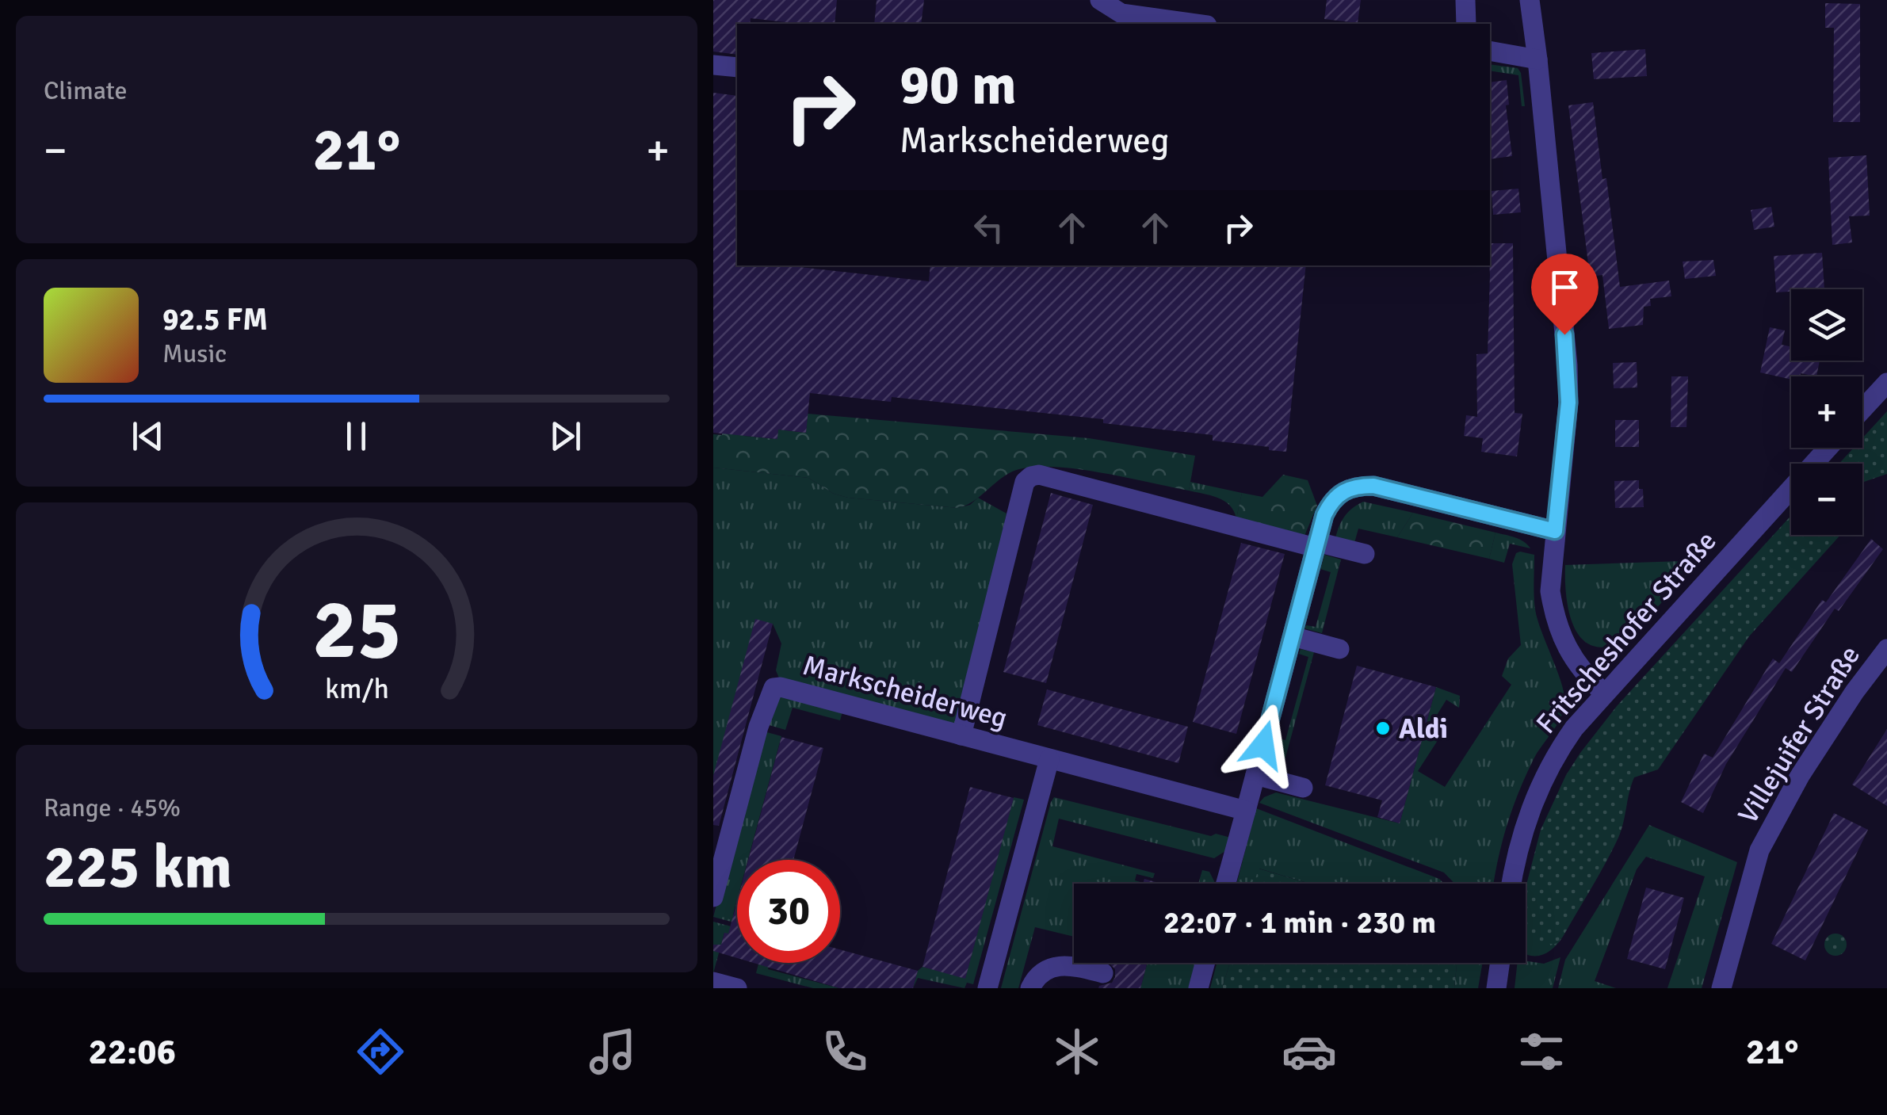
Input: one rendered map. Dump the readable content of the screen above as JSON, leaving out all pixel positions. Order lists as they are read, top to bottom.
{
  "streets": {
    "street": ["Fritscheshofer Straße", "Markscheiderweg", "Villejuifer Straße"]
  },
  "places": ["Aldi"],
  "page": {
    "tile": [
      "Climate",
      ["Range · 45%", "225 km"]
    ],
    "turn": ["90 m", "Markscheiderweg"],
    "heat": ["−", "21°", "+"],
    "song": ["92.5 FM", "Music"],
    "map_buttons": ["+", "−"],
    "limit": "30",
    "trip": "22:07 · 1 min · 230 m",
    "tabs": ["22:06", "21°"],
    "gauge": ["25", "km/h"]
  }
}
